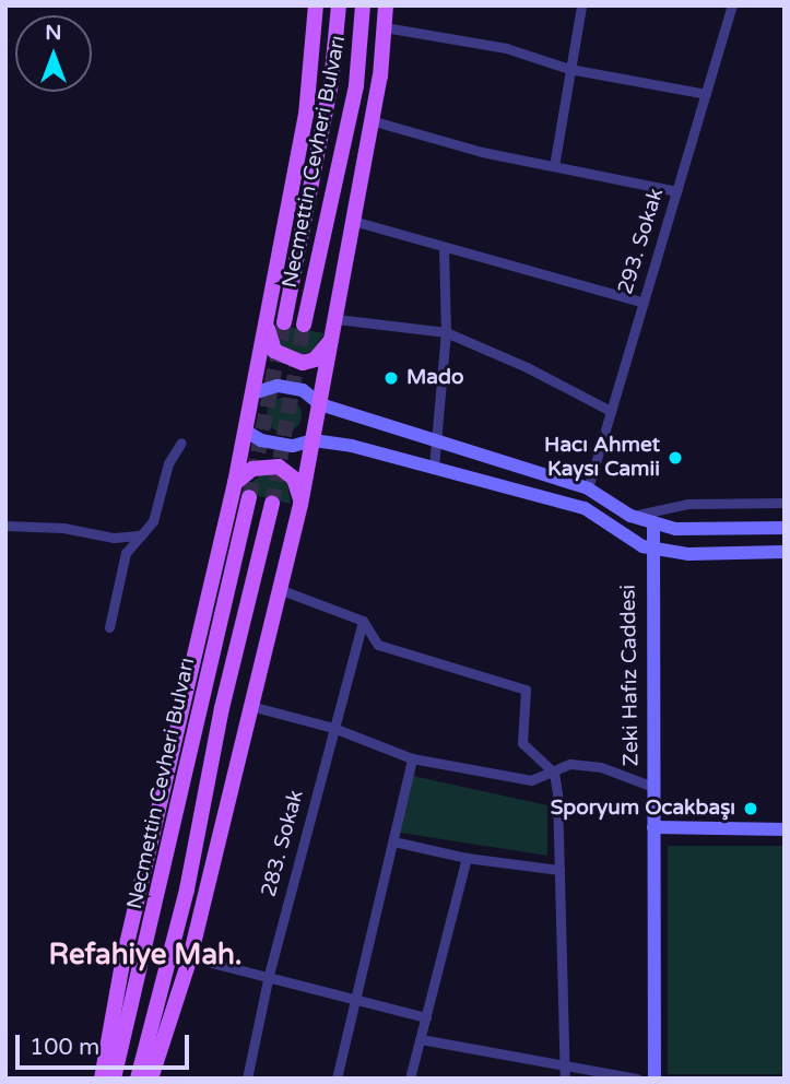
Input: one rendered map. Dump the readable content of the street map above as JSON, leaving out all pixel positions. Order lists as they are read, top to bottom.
{
  "streets": {
    "main road": ["Necmettin Cevheri Bulvarı", "Zeki Hafız Caddesi"],
    "street": ["293. Sokak", "283. Sokak"]
  },
  "districts": ["Refahiye Mah."],
  "places": ["Mado", "Hacı Ahmet Kaysı Camii", "Sporyum Ocakbaşı"],
  "scale_bar": "100 m",
  "north": "top"
}
